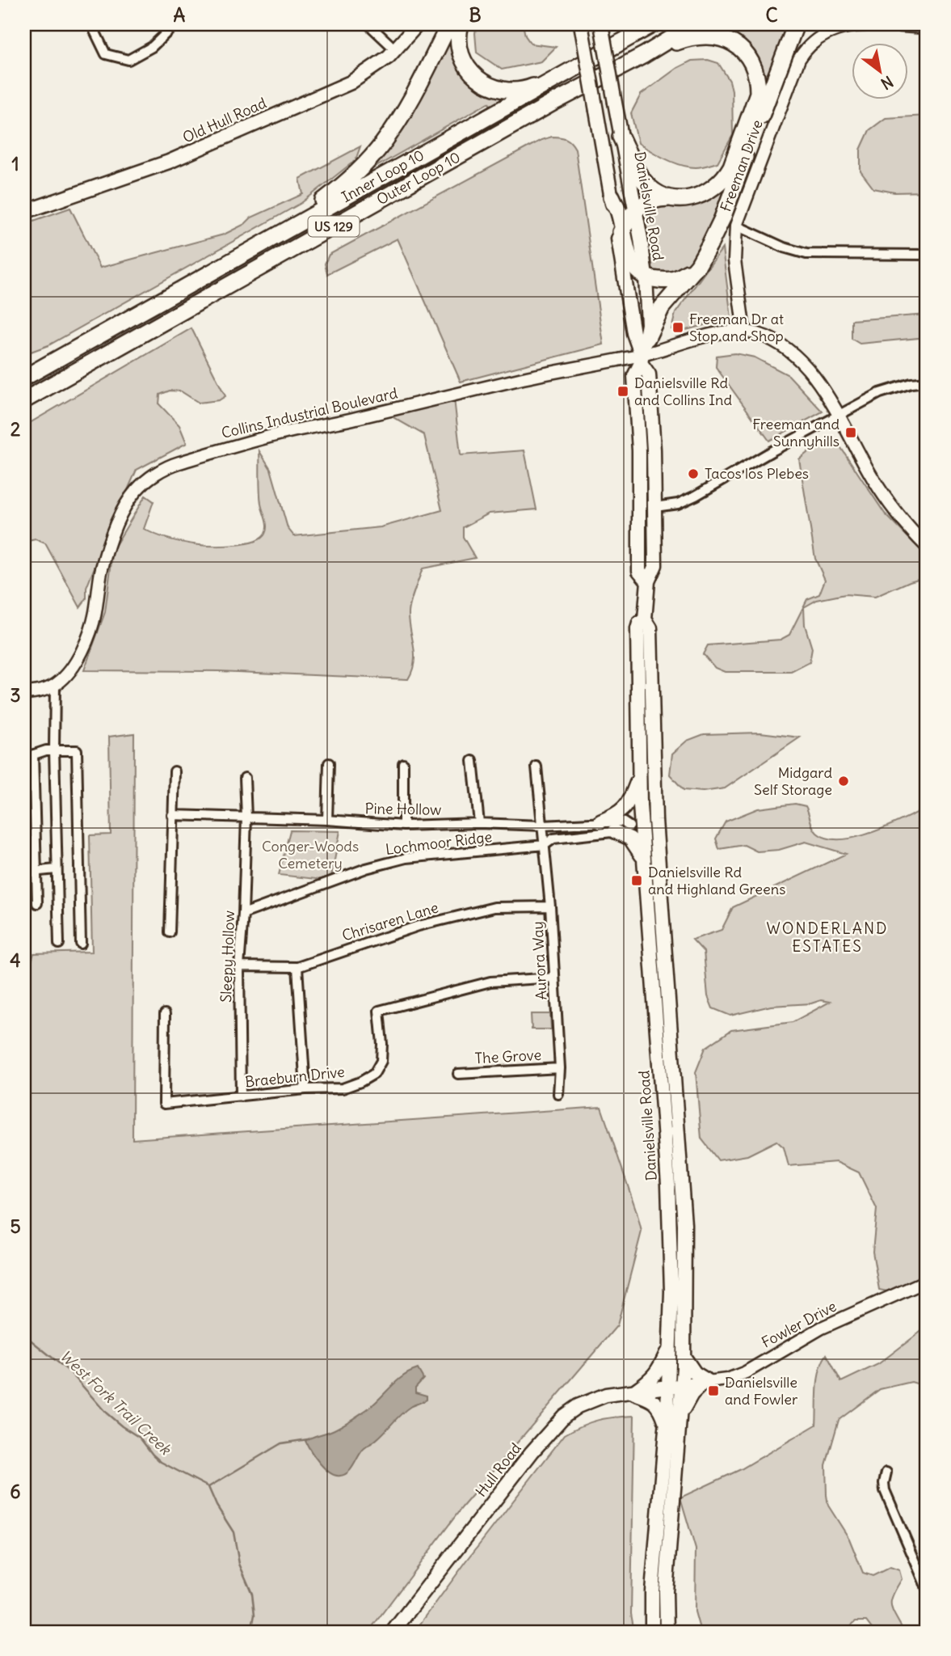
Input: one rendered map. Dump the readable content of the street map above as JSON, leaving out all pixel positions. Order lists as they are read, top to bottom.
{
  "streets": {
    "highway": ["Inner Loop 10", "Outer Loop 10", "US 129"],
    "main road": ["Old Hull Road", "Danielsville Road", "Hull Road"],
    "street": [
      "Freeman Drive",
      "Collins Industrial Boulevard",
      "Pine Hollow",
      "Lochmoor Ridge",
      "Chrisaren Lane",
      "Sleepy Hollow",
      "Aurora Way",
      "The Grove",
      "Braeburn Drive",
      "Fowler Drive"
    ]
  },
  "crossings": [
    ["Danielsville Road", "Collins Industrial Boulevard"],
    ["Danielsville Road", "Pine Hollow"],
    ["Danielsville Road", "Fowler Drive"],
    ["Danielsville Road", "Hull Road"],
    ["Pine Hollow", "Sleepy Hollow"],
    ["Pine Hollow", "Aurora Way"],
    ["Lochmoor Ridge", "Sleepy Hollow"],
    ["Lochmoor Ridge", "Aurora Way"],
    ["Chrisaren Lane", "Sleepy Hollow"],
    ["Chrisaren Lane", "Aurora Way"],
    ["Sleepy Hollow", "Braeburn Drive"],
    ["Aurora Way", "The Grove"],
    ["Aurora Way", "Braeburn Drive"],
    ["Fowler Drive", "Hull Road"]
  ],
  "districts": ["WONDERLAND ESTATES"],
  "water": ["West Fork Trail Creek"],
  "parks": ["Conger-Woods Cemetery"],
  "places": {
    "transit": [
      "Freeman Dr at Stop and Shop",
      "Danielsville Rd and Collins Ind",
      "Freeman and Sunnyhills",
      "Danielsville Rd and Highland Greens",
      "Danielsville and Fowler"
    ],
    "other": ["Tacos los Plebes", "Midgard Self Storage"]
  },
  "north": "bottom right",
  "grid": {
    "columns": ["A", "B", "C"],
    "rows": [
      "1",
      "2",
      "3",
      "4",
      "5",
      "6"
    ]
  }
}
